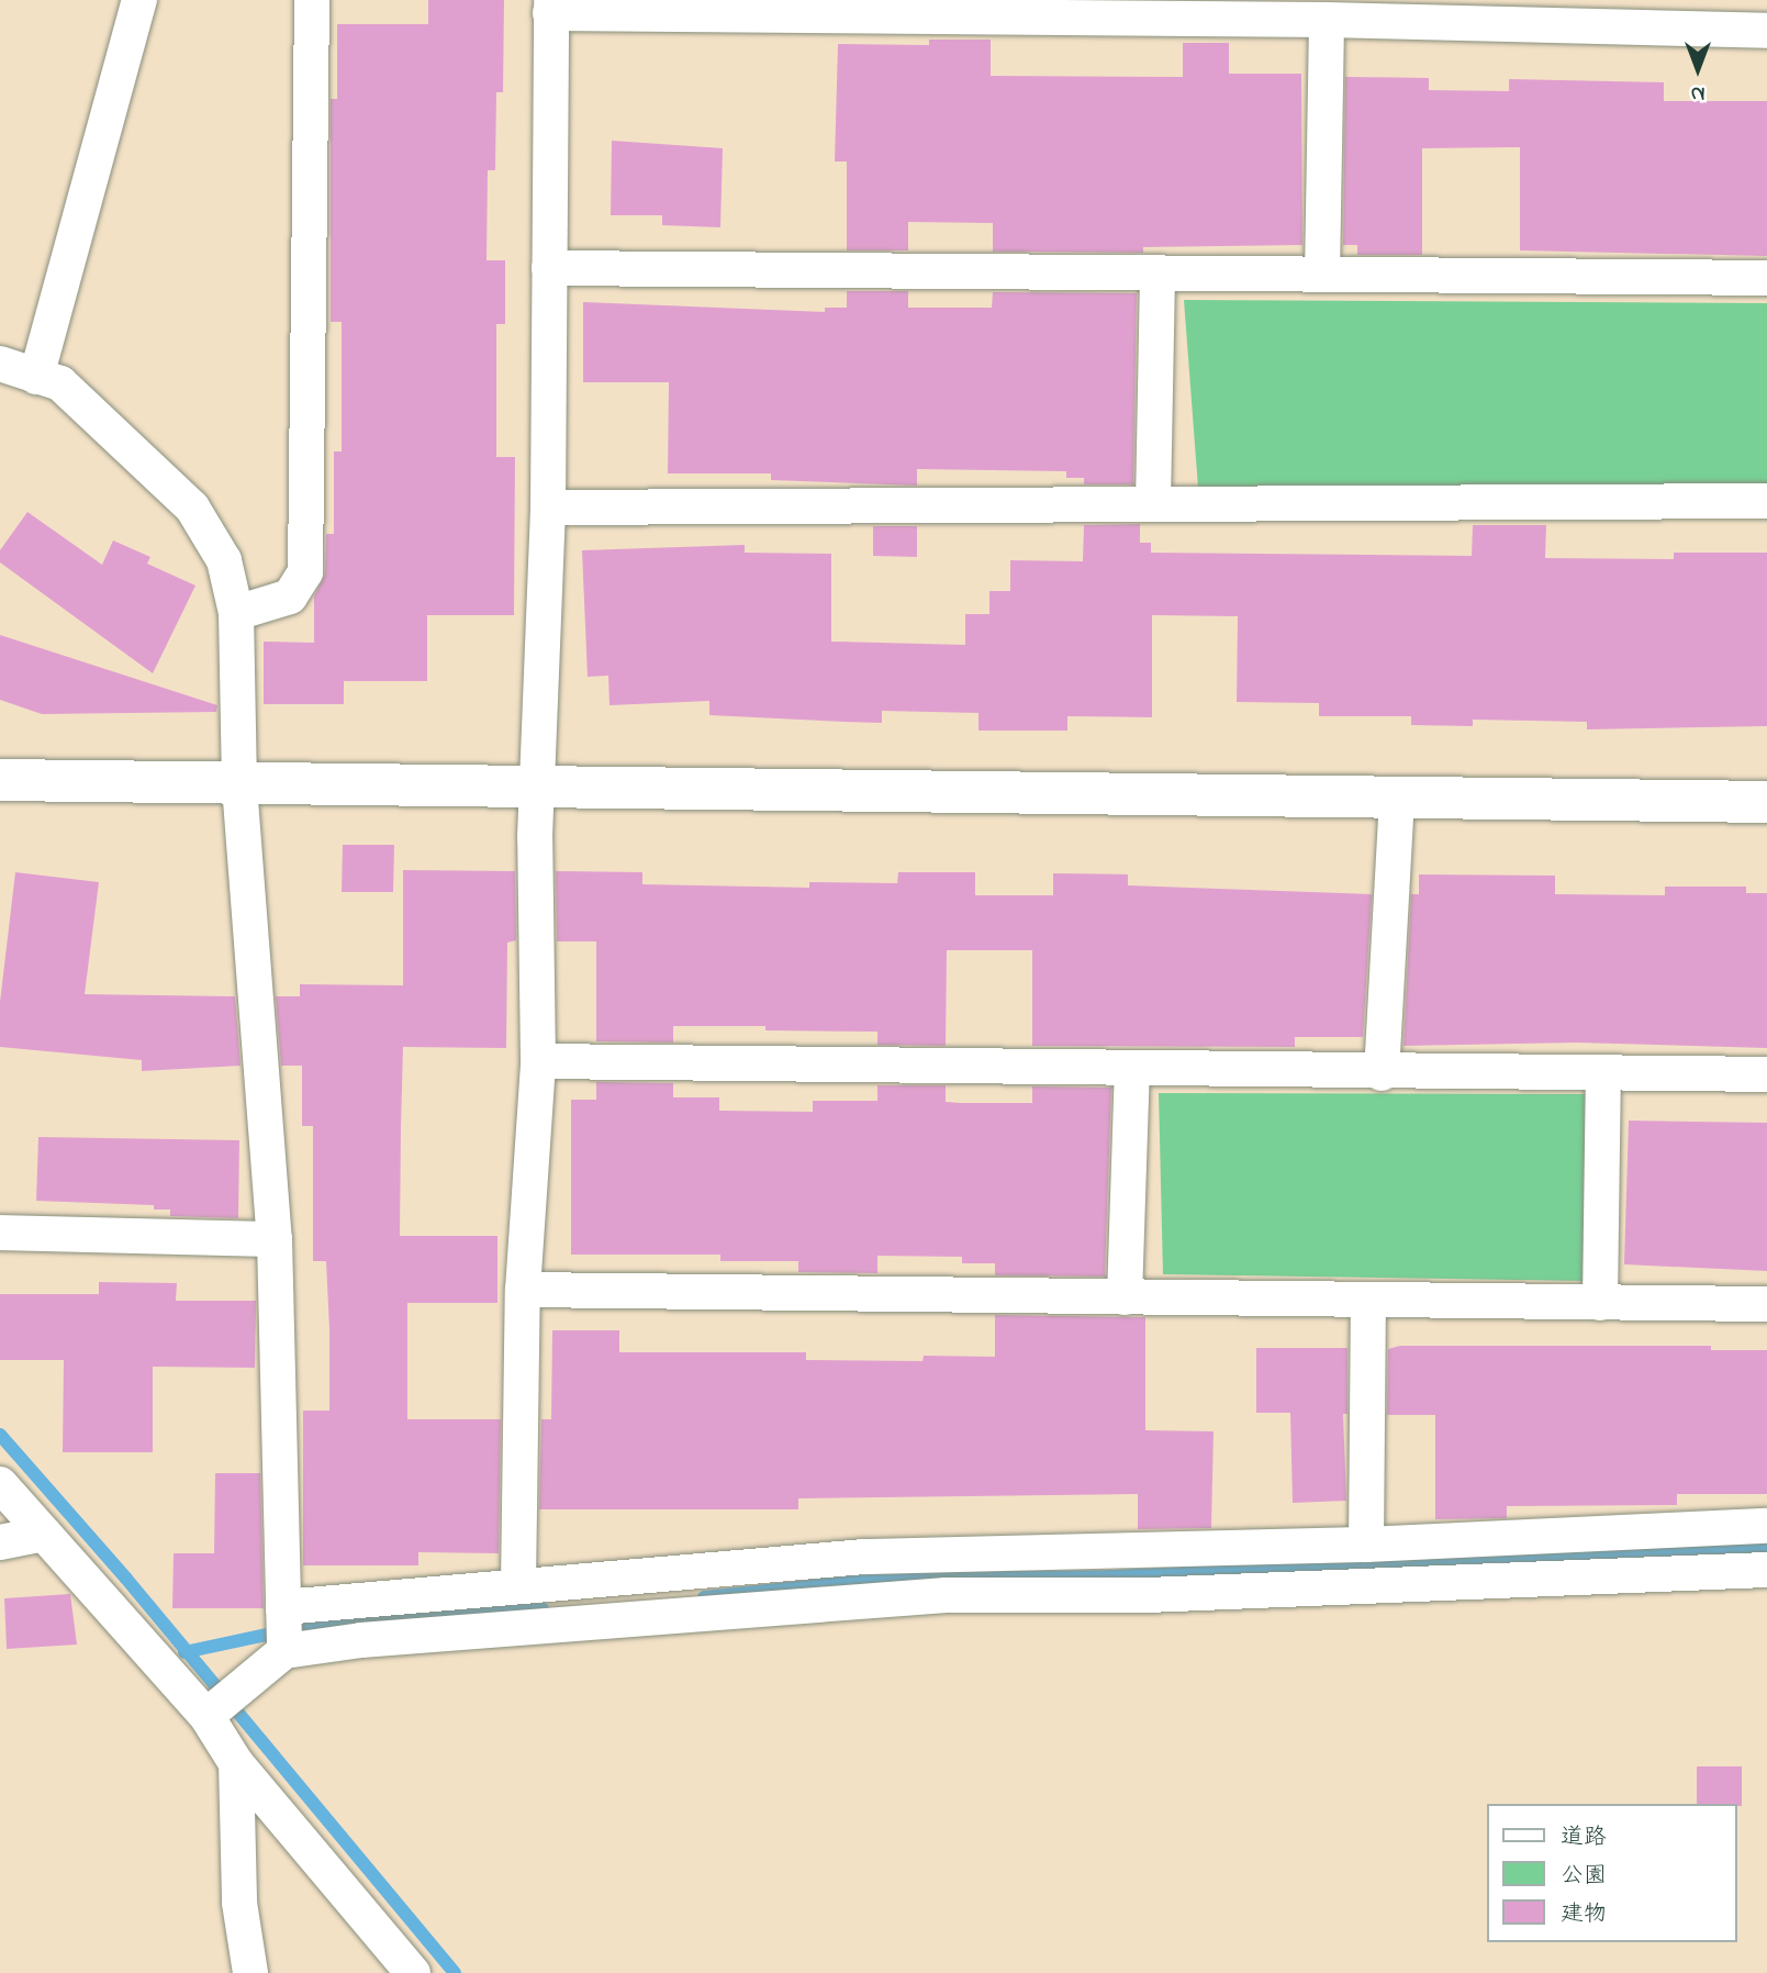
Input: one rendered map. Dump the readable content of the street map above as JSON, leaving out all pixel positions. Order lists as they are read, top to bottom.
{
  "legend": ["道路", "公園", "建物"],
  "north": "bottom"
}
